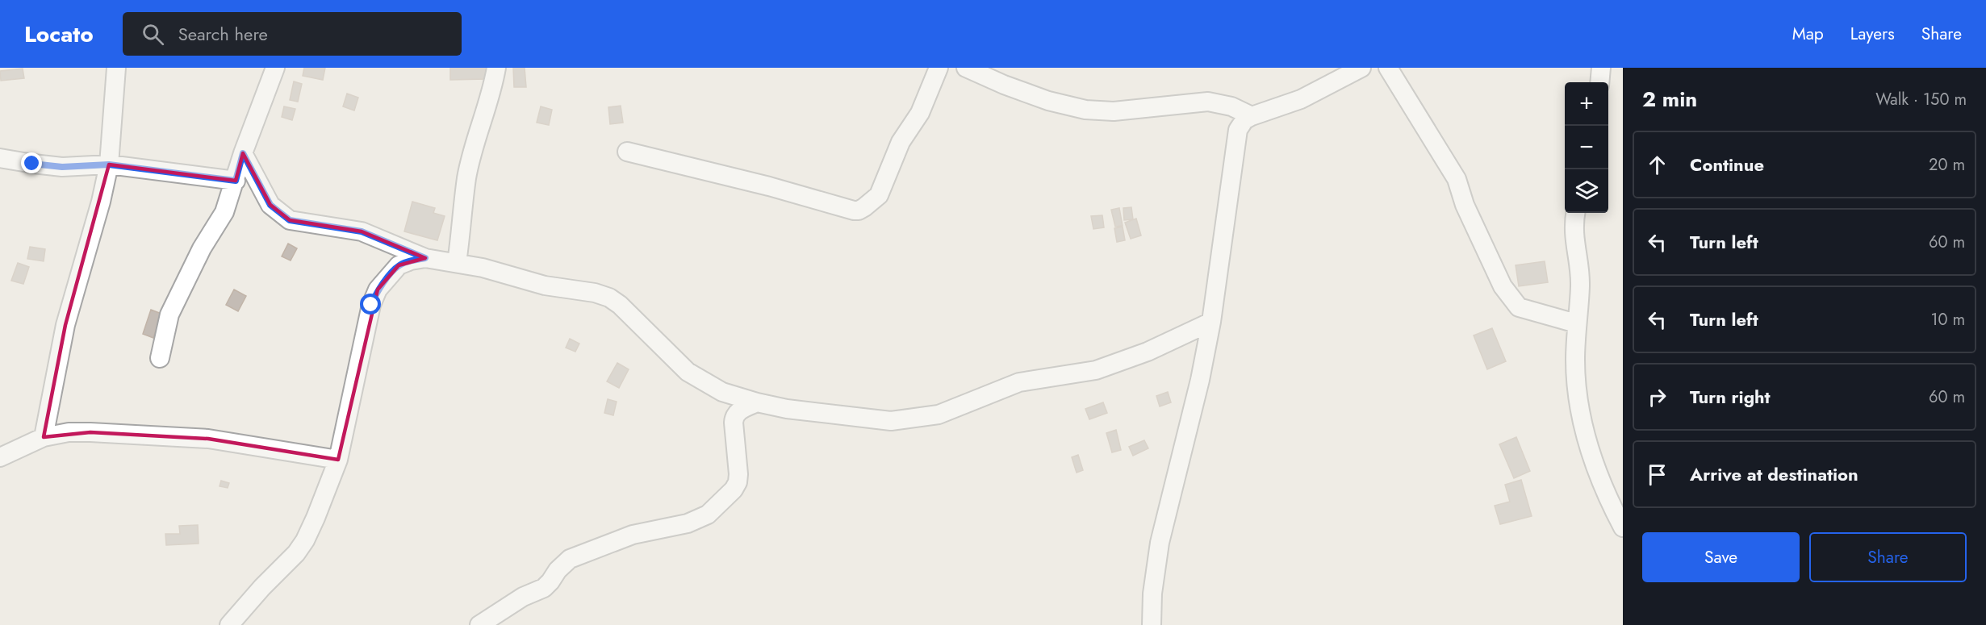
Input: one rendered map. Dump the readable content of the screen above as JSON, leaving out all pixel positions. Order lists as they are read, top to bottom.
{
  "page": {
    "header": "Locato",
    "search": "Search here",
    "nav": ["Map", "Layers", "Share"],
    "heading": ["2 min", "Walk · 150 m"],
    "map_buttons": ["+", "−"],
    "list": [
      ["Continue", "20 m"],
      ["Turn left", "60 m"],
      ["Turn left", "10 m"],
      ["Turn right", "60 m"],
      "Arrive at destination"
    ],
    "buttons": ["Save", "Share"]
  }
}
